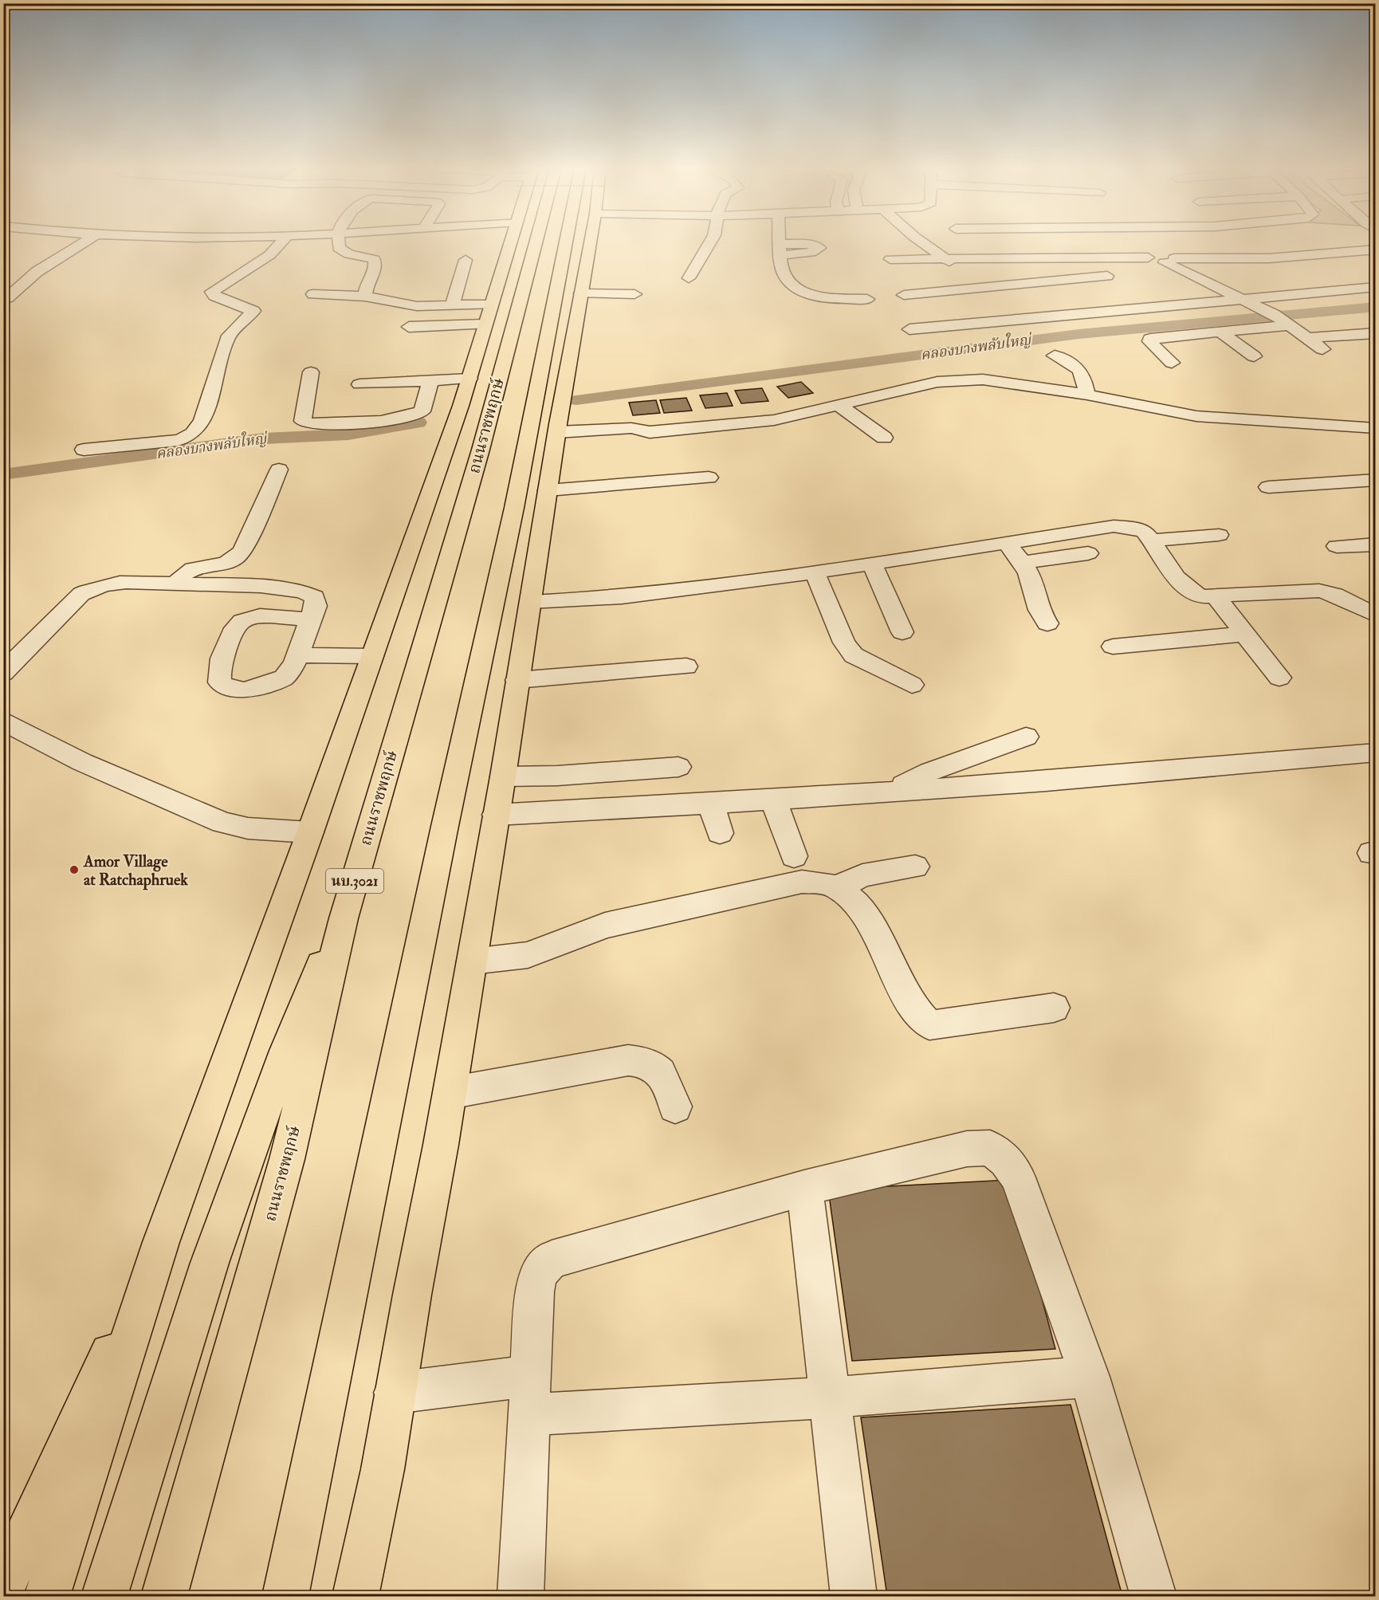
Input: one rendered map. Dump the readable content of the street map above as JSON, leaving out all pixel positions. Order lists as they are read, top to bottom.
{
  "streets": {
    "main road": ["ถนนราชพฤกษ์", "นบ.3021"]
  },
  "water": ["คลองบางพลับใหญ่"],
  "places": ["Amor Village at Ratchaphruek"]
}
